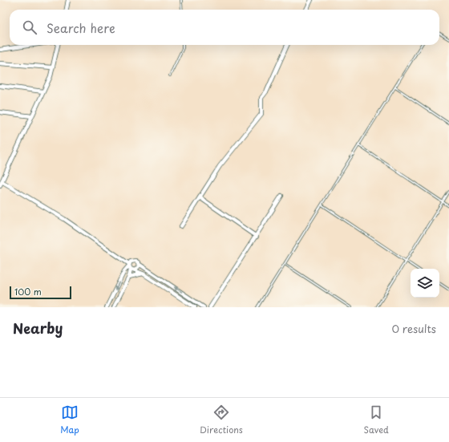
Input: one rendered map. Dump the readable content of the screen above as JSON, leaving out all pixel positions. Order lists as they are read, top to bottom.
{
  "scale_bar": "100 m",
  "page": {
    "search": "Search here",
    "scale": "100 m",
    "heading": ["Nearby", "0 results"],
    "nav": ["Map", "Directions", "Saved"]
  }
}
